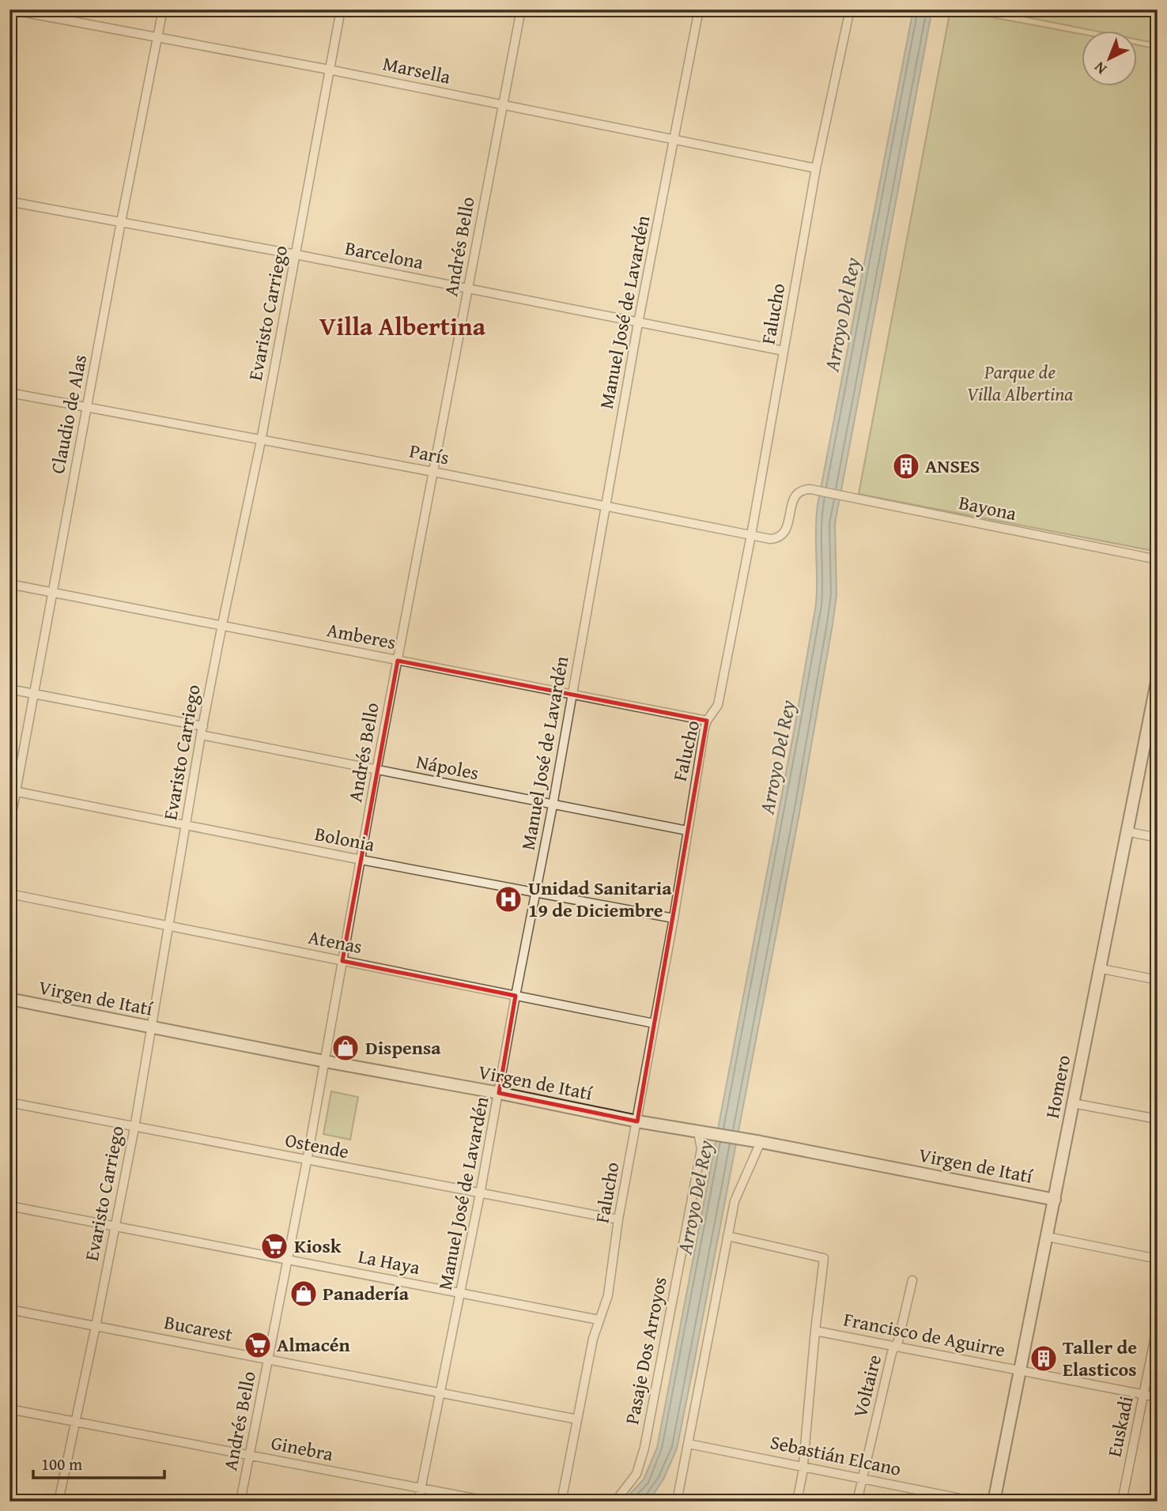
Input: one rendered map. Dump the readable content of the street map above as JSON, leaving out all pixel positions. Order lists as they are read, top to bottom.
{
  "streets": {
    "street": [
      "Marsella",
      "Andrés Bello",
      "Barcelona",
      "Manuel José de Lavardén",
      "Evaristo Carriego",
      "Falucho",
      "Claudio de Alas",
      "París",
      "Bayona",
      "Amberes",
      "Nápoles",
      "Bolonia",
      "Atenas",
      "Virgen de Itatí",
      "Homero",
      "Ostende",
      "La Haya",
      "Bucarest",
      "Francisco de Aguirre",
      "Pasaje Dos Arroyos",
      "Voltaire",
      "Euskadi",
      "Ginebra",
      "Sebastián Elcano"
    ]
  },
  "crossings": [
    ["Marsella", "Andrés Bello"],
    ["Marsella", "Manuel José de Lavardén"],
    ["Marsella", "Evaristo Carriego"],
    ["Marsella", "Falucho"],
    ["Marsella", "Claudio de Alas"],
    ["Andrés Bello", "Barcelona"],
    ["Andrés Bello", "París"],
    ["Andrés Bello", "Amberes"],
    ["Andrés Bello", "Nápoles"],
    ["Andrés Bello", "Bolonia"],
    ["Andrés Bello", "Atenas"],
    ["Andrés Bello", "Virgen de Itatí"],
    ["Andrés Bello", "Ostende"],
    ["Andrés Bello", "La Haya"],
    ["Andrés Bello", "Bucarest"],
    ["Andrés Bello", "Ginebra"],
    ["Barcelona", "Manuel José de Lavardén"],
    ["Barcelona", "Evaristo Carriego"],
    ["Barcelona", "Falucho"],
    ["Barcelona", "Claudio de Alas"],
    ["Manuel José de Lavardén", "París"],
    ["Manuel José de Lavardén", "Amberes"],
    ["Manuel José de Lavardén", "Nápoles"],
    ["Manuel José de Lavardén", "Bolonia"],
    ["Manuel José de Lavardén", "Atenas"],
    ["Manuel José de Lavardén", "Virgen de Itatí"],
    ["Manuel José de Lavardén", "Ostende"],
    ["Manuel José de Lavardén", "La Haya"],
    ["Manuel José de Lavardén", "Bucarest"],
    ["Manuel José de Lavardén", "Ginebra"],
    ["Evaristo Carriego", "París"],
    ["Evaristo Carriego", "Amberes"],
    ["Evaristo Carriego", "Nápoles"],
    ["Evaristo Carriego", "Bolonia"],
    ["Evaristo Carriego", "Atenas"],
    ["Evaristo Carriego", "Virgen de Itatí"],
    ["Evaristo Carriego", "Ostende"],
    ["Evaristo Carriego", "La Haya"],
    ["Evaristo Carriego", "Bucarest"],
    ["Evaristo Carriego", "Ginebra"],
    ["Falucho", "París"],
    ["Falucho", "Amberes"],
    ["Falucho", "Nápoles"],
    ["Falucho", "Bolonia"],
    ["Falucho", "Atenas"],
    ["Falucho", "Virgen de Itatí"],
    ["Falucho", "Ostende"],
    ["Falucho", "La Haya"],
    ["Falucho", "Bucarest"],
    ["Claudio de Alas", "París"],
    ["Claudio de Alas", "Amberes"],
    ["Claudio de Alas", "Bolonia"],
    ["París", "Bayona"],
    ["Virgen de Itatí", "Homero"],
    ["Virgen de Itatí", "Pasaje Dos Arroyos"],
    ["Homero", "Francisco de Aguirre"],
    ["Francisco de Aguirre", "Voltaire"],
    ["Francisco de Aguirre", "Euskadi"],
    ["Voltaire", "Sebastián Elcano"]
  ],
  "districts": ["Villa Albertina"],
  "water": ["Arroyo Del Rey"],
  "parks": ["Parque de Villa Albertina"],
  "places": {
    "building": ["ANSES", "Taller de Elasticos"],
    "hospital": ["Unidad Sanitaria 19 de Diciembre"],
    "shop": ["Dispensa", "Panadería"],
    "supermarket": ["Kiosk", "Almacén"]
  },
  "scale_bar": "100 m",
  "north": "bottom left"
}
